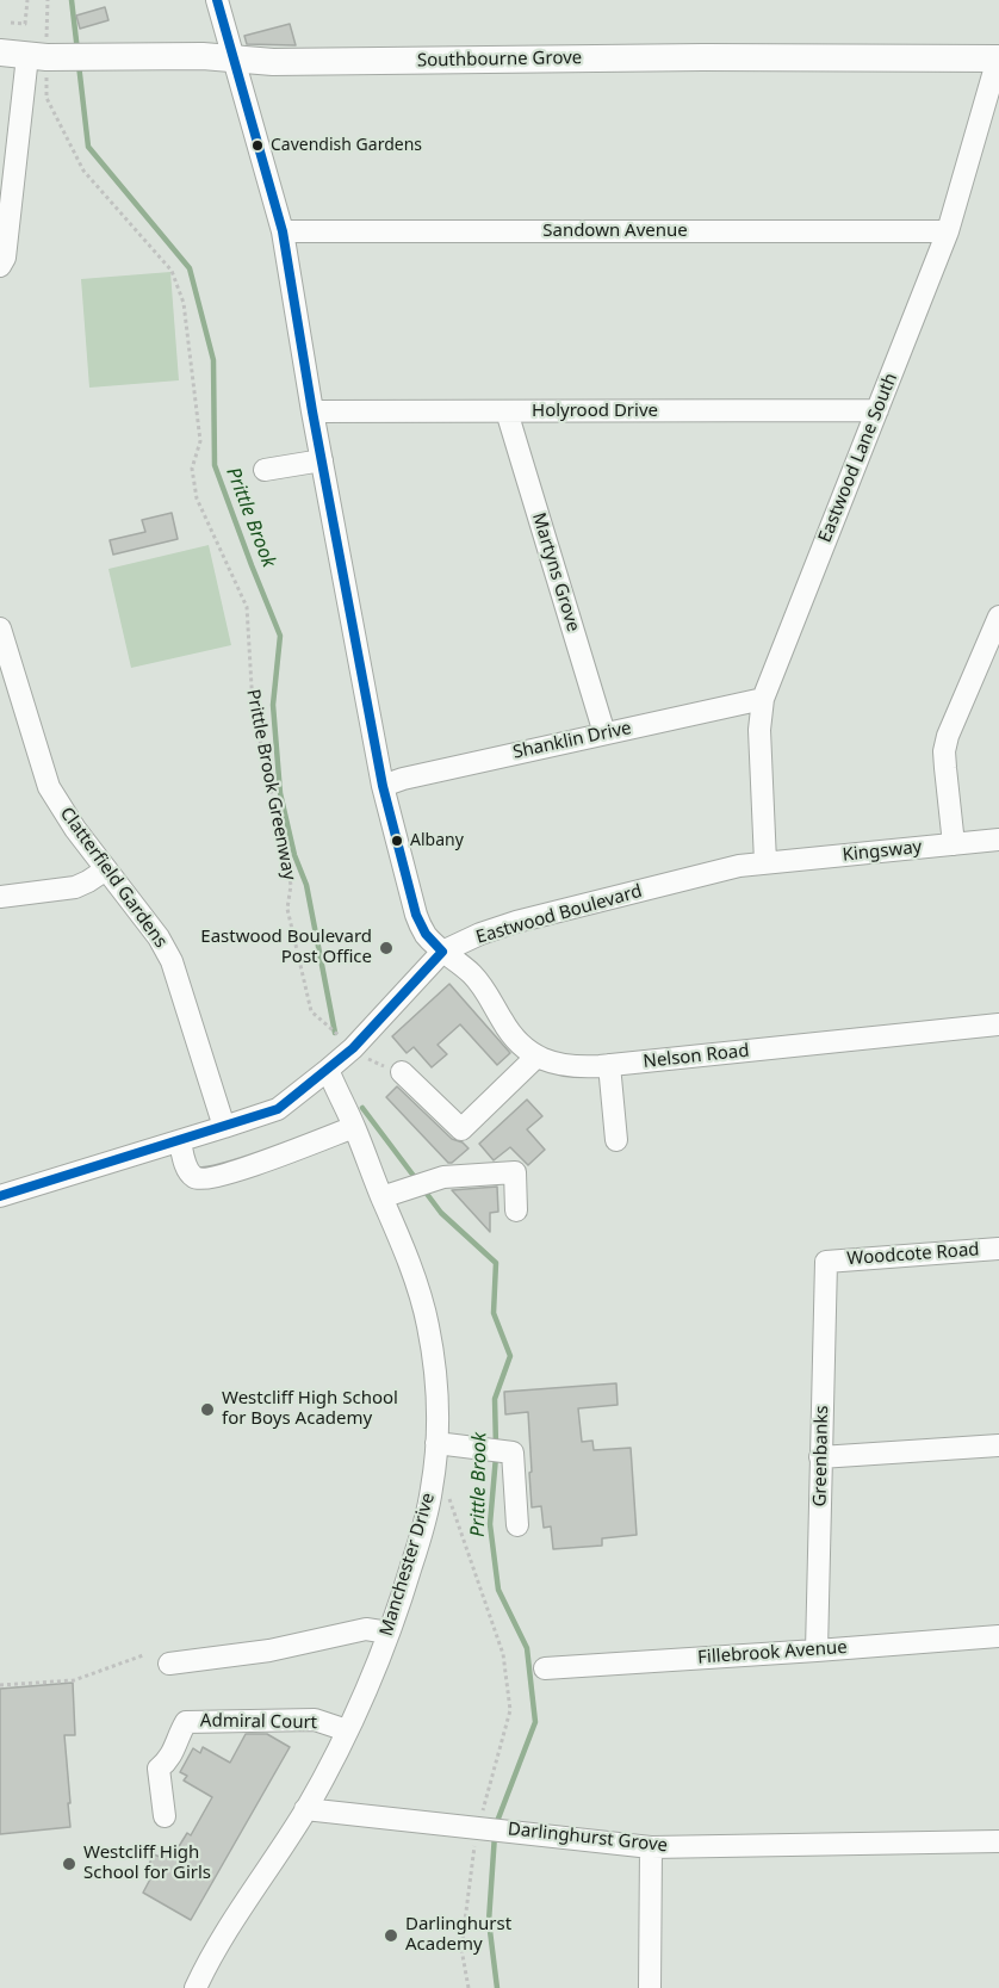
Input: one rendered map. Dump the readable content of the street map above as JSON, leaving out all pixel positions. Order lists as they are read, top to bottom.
{
  "streets": {
    "main road": ["Southbourne Grove"],
    "street": [
      "Sandown Avenue",
      "Holyrood Drive",
      "Eastwood Lane South",
      "Martyns Grove",
      "Shanklin Drive",
      "Kingsway",
      "Clatterfield Gardens",
      "Eastwood Boulevard",
      "Nelson Road",
      "Woodcote Road",
      "Greenbanks",
      "Manchester Drive",
      "Fillebrook Avenue",
      "Admiral Court",
      "Darlinghurst Grove"
    ],
    "path": ["Prittle Brook Greenway"]
  },
  "crossings": [
    ["Southbourne Grove", "Eastwood Lane South"],
    ["Southbourne Grove", "Prittle Brook Greenway"],
    ["Sandown Avenue", "Eastwood Lane South"],
    ["Holyrood Drive", "Eastwood Lane South"],
    ["Holyrood Drive", "Martyns Grove"],
    ["Eastwood Lane South", "Shanklin Drive"],
    ["Eastwood Lane South", "Kingsway"],
    ["Eastwood Lane South", "Eastwood Boulevard"],
    ["Martyns Grove", "Shanklin Drive"],
    ["Prittle Brook Greenway", "Eastwood Boulevard"],
    ["Kingsway", "Eastwood Boulevard"],
    ["Clatterfield Gardens", "Eastwood Boulevard"],
    ["Eastwood Boulevard", "Nelson Road"],
    ["Eastwood Boulevard", "Manchester Drive"],
    ["Woodcote Road", "Greenbanks"],
    ["Greenbanks", "Fillebrook Avenue"],
    ["Manchester Drive", "Admiral Court"],
    ["Manchester Drive", "Darlinghurst Grove"]
  ],
  "water": ["Prittle Brook"],
  "places": [
    "Cavendish Gardens",
    "Albany",
    "Eastwood Boulevard Post Office",
    "Westcliff High School for Boys Academy",
    "Westcliff High School for Girls",
    "Darlinghurst Academy"
  ]
}
